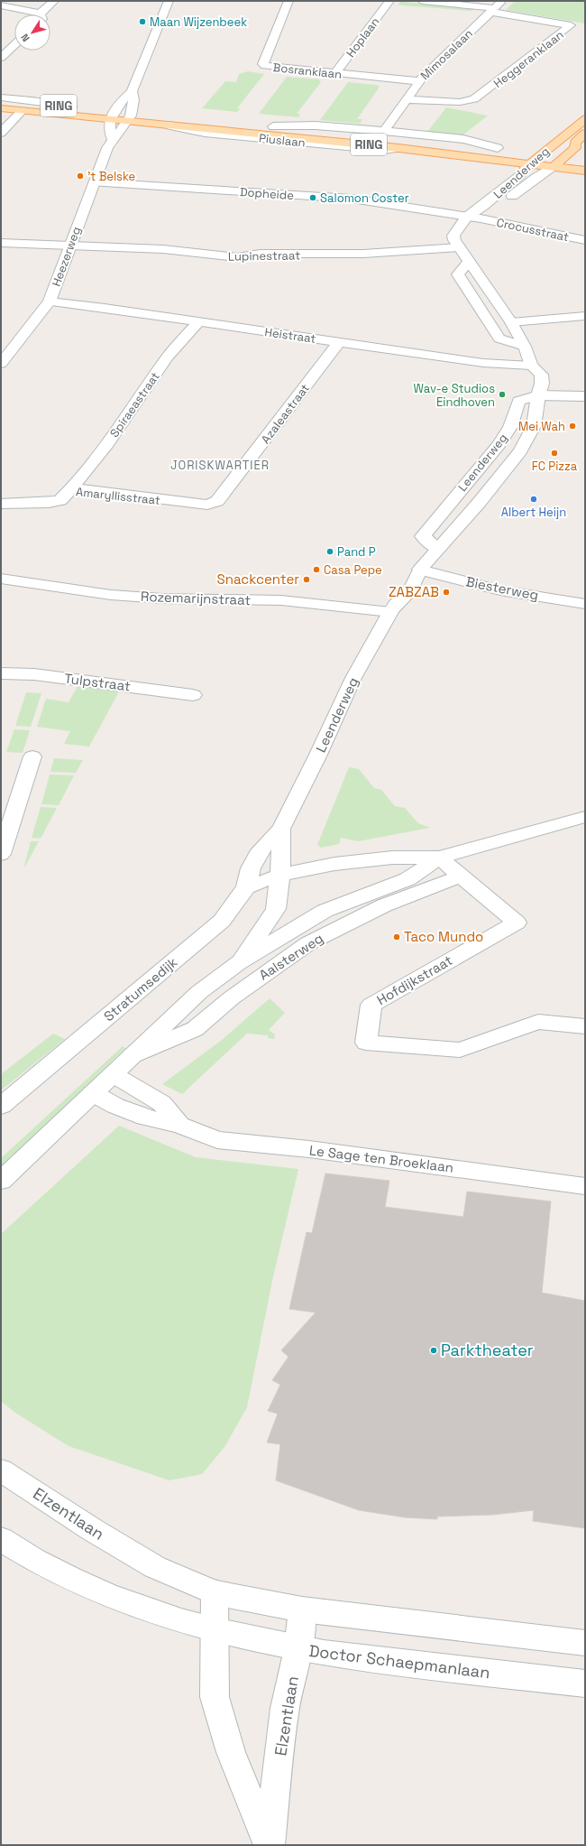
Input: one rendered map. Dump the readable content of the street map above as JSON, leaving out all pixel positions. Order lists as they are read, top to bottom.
{
  "streets": {
    "main road": ["RING", "Piuslaan", "Leenderweg"],
    "street": [
      "Hoplaan",
      "Mimosalaan",
      "Heggeranklaan",
      "Bosranklaan",
      "Dopheide",
      "Crocusstraat",
      "Lupinestraat",
      "Heezerweg",
      "Heistraat",
      "Spiraeastraat",
      "Azaleastraat",
      "Amaryllisstraat",
      "Biesterweg",
      "Rozemarijnstraat",
      "Tulpstraat",
      "Aalsterweg",
      "Hofdijkstraat",
      "Stratumsedijk",
      "Le Sage ten Broeklaan",
      "Elzentlaan",
      "Doctor Schaepmanlaan"
    ]
  },
  "crossings": [
    ["Hoplaan", "Bosranklaan"],
    ["Mimosalaan", "Heggeranklaan"],
    ["Mimosalaan", "Bosranklaan"],
    ["Mimosalaan", "Piuslaan"],
    ["RING", "Piuslaan"],
    ["RING", "Leenderweg"],
    ["Piuslaan", "Leenderweg"],
    ["Piuslaan", "Heezerweg"],
    ["Leenderweg", "Dopheide"],
    ["Leenderweg", "Crocusstraat"],
    ["Leenderweg", "Lupinestraat"],
    ["Leenderweg", "Heistraat"],
    ["Leenderweg", "Biesterweg"],
    ["Leenderweg", "Rozemarijnstraat"],
    ["Leenderweg", "Aalsterweg"],
    ["Leenderweg", "Stratumsedijk"],
    ["Dopheide", "Crocusstraat"],
    ["Dopheide", "Heezerweg"],
    ["Lupinestraat", "Heezerweg"],
    ["Heezerweg", "Heistraat"],
    ["Heistraat", "Spiraeastraat"],
    ["Heistraat", "Azaleastraat"],
    ["Spiraeastraat", "Amaryllisstraat"],
    ["Azaleastraat", "Amaryllisstraat"],
    ["Aalsterweg", "Hofdijkstraat"],
    ["Elzentlaan", "Doctor Schaepmanlaan"]
  ],
  "districts": ["JORISKWARTIER"],
  "places": [
    "Maan Wijzenbeek",
    "'t Belske",
    "Salomon Coster",
    "Wav-e Studios Eindhoven",
    "Mei Wah",
    "FC Pizza",
    "Albert Heijn",
    "Pand P",
    "Casa Pepe",
    "Snackcenter",
    "ZABZAB",
    "Taco Mundo",
    "Parktheater"
  ],
  "north": "bottom left"
}
